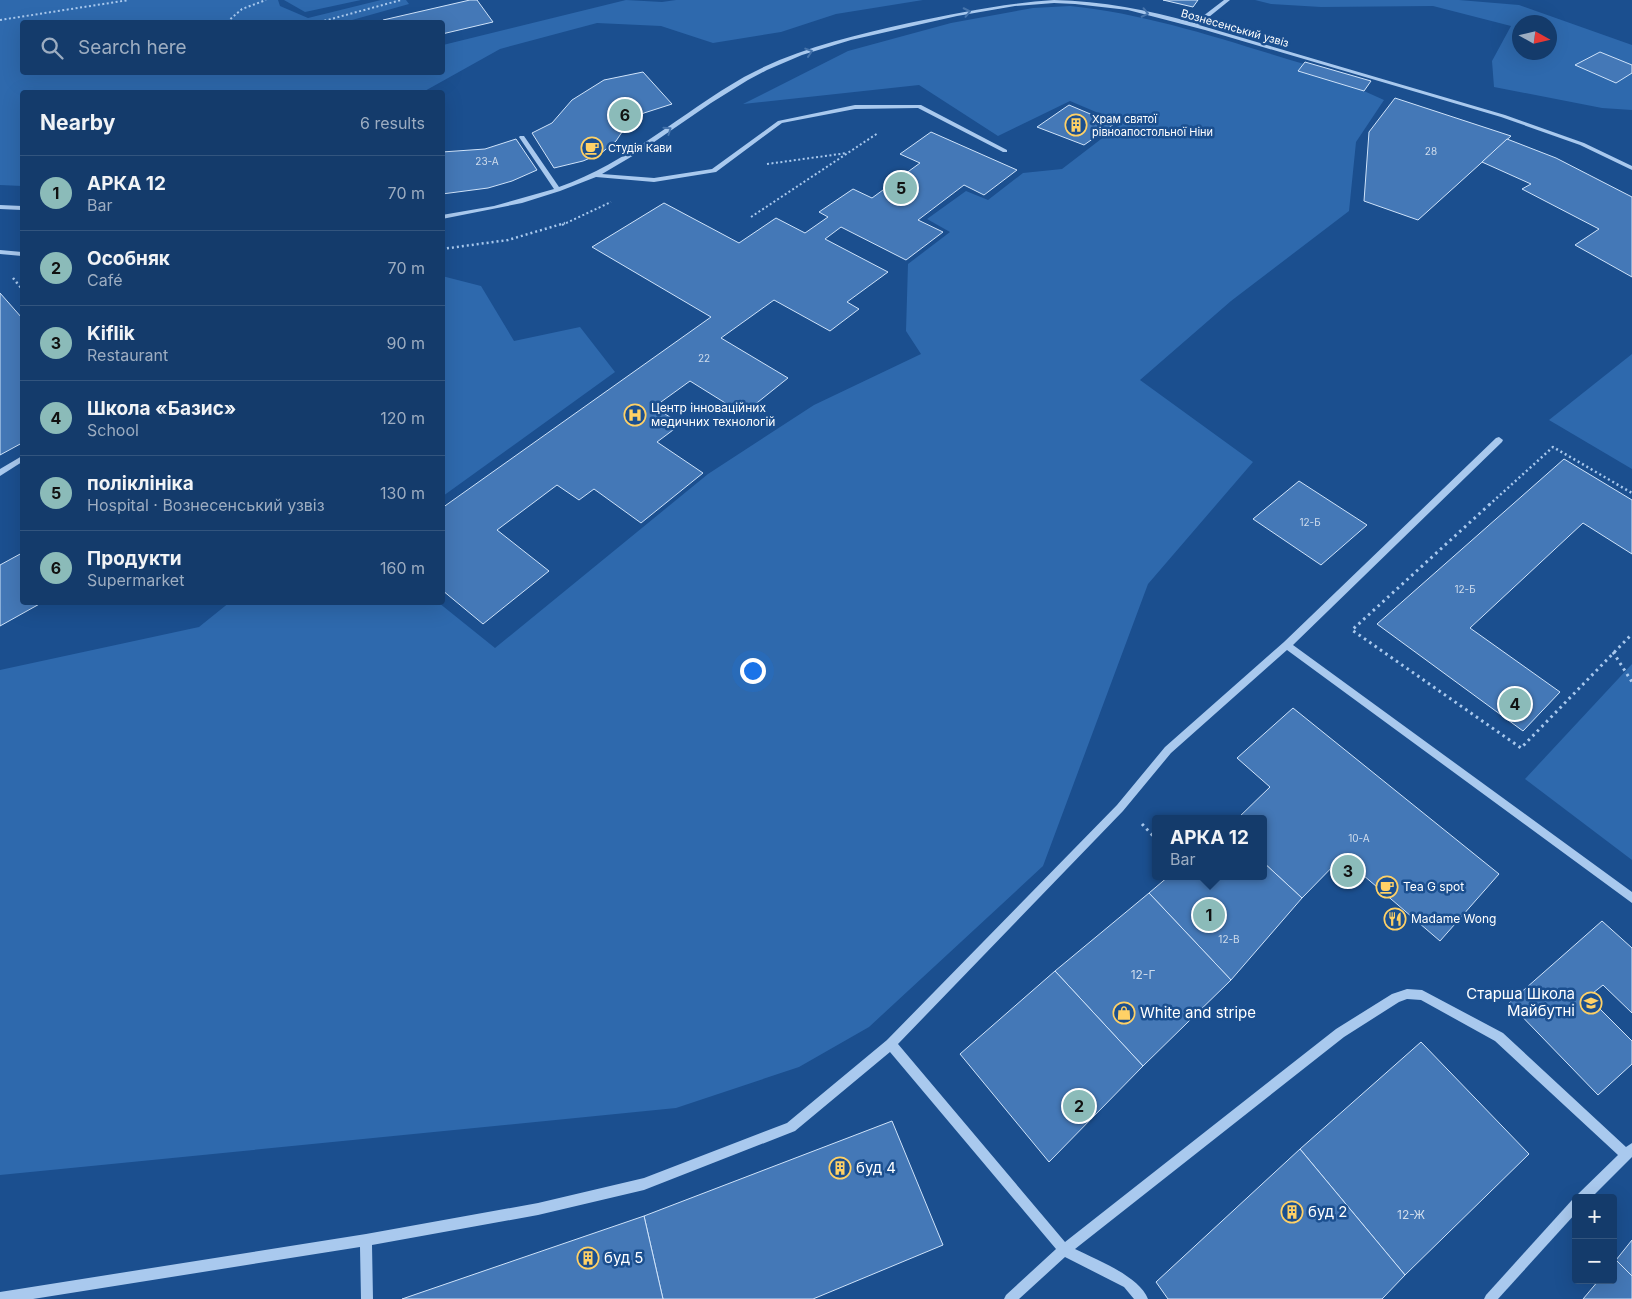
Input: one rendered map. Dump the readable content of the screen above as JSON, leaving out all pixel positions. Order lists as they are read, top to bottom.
{
  "streets": {
    "street": ["Вознесенський узвіз"]
  },
  "one_way": ["Вознесенський узвіз"],
  "places": {
    "building": [
      "Храм святої рівноапостольної Ніни",
      "буд 4",
      "буд 2",
      "буд 5"
    ],
    "cafe": ["Студія Кави", "Tea G spot"],
    "hospital": ["Центр інноваційних медичних технологій"],
    "restaurant": ["Madame Wong"],
    "school or university": ["Старша Школа Майбутні"],
    "shop": ["White and stripe"]
  },
  "house_numbers": [
    "28",
    "23-А",
    "22",
    "12-Б",
    "12-Б",
    "10-А",
    "12-В",
    "12-Г",
    "12-Ж"
  ],
  "north": "right",
  "page": {
    "search": "Search here",
    "heading": ["Nearby", "6 results"],
    "pins": [
      "6",
      "5",
      "4",
      "3",
      "1",
      "2"
    ],
    "list": [
      {
        "mark": "1",
        "name": "АРКА 12",
        "note": "Bar",
        "value": "70 m"
      },
      {
        "mark": "2",
        "name": "Особняк",
        "note": "Café",
        "value": "70 m"
      },
      {
        "mark": "3",
        "name": "Kiflik",
        "note": "Restaurant",
        "value": "90 m"
      },
      {
        "mark": "4",
        "name": "Школа «Базис»",
        "note": "School",
        "value": "120 m"
      },
      {
        "mark": "5",
        "name": "поліклініка",
        "note": "Hospital · Вознесенський узвіз",
        "value": "130 m"
      },
      {
        "mark": "6",
        "name": "Продукти",
        "note": "Supermarket",
        "value": "160 m"
      }
    ],
    "popup": ["АРКА 12", "Bar"],
    "map_buttons": ["+", "−"]
  }
}
